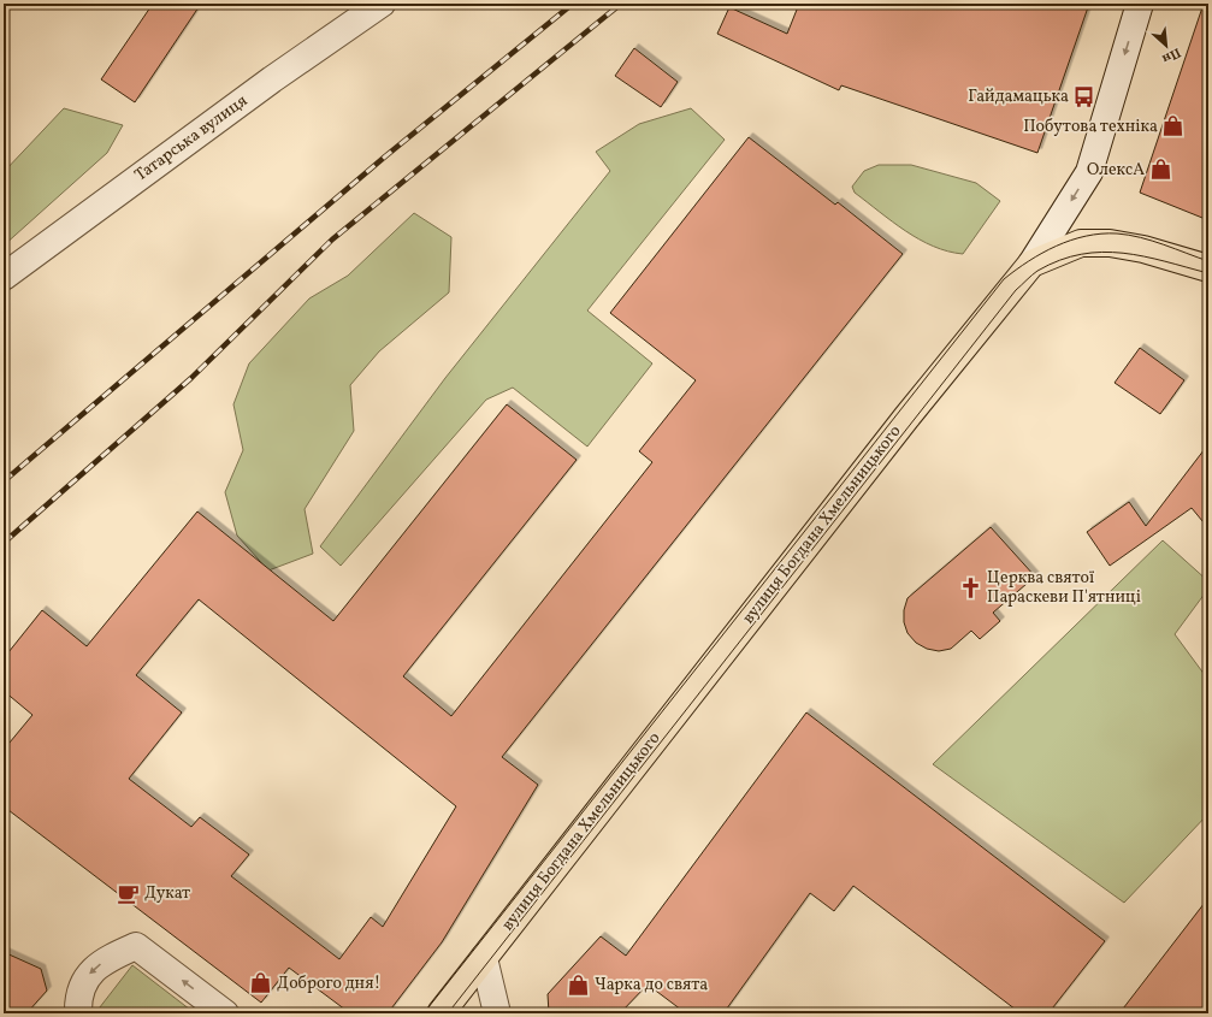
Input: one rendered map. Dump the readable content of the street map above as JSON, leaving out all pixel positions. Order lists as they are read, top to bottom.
{
  "streets": {
    "main road": ["вулиця Богдана Хмельницького"],
    "street": ["Татарська вулиця"]
  },
  "places": {
    "bus stop": ["Гайдамацька"],
    "shop": [
      "Побутова техніка",
      "ОлексА",
      "Доброго дня!",
      "Чарка до святa"
    ],
    "church": ["Церква святої Параскеви П'ятниці"],
    "cafe": ["Дукат"]
  },
  "north": "bottom right"
}
